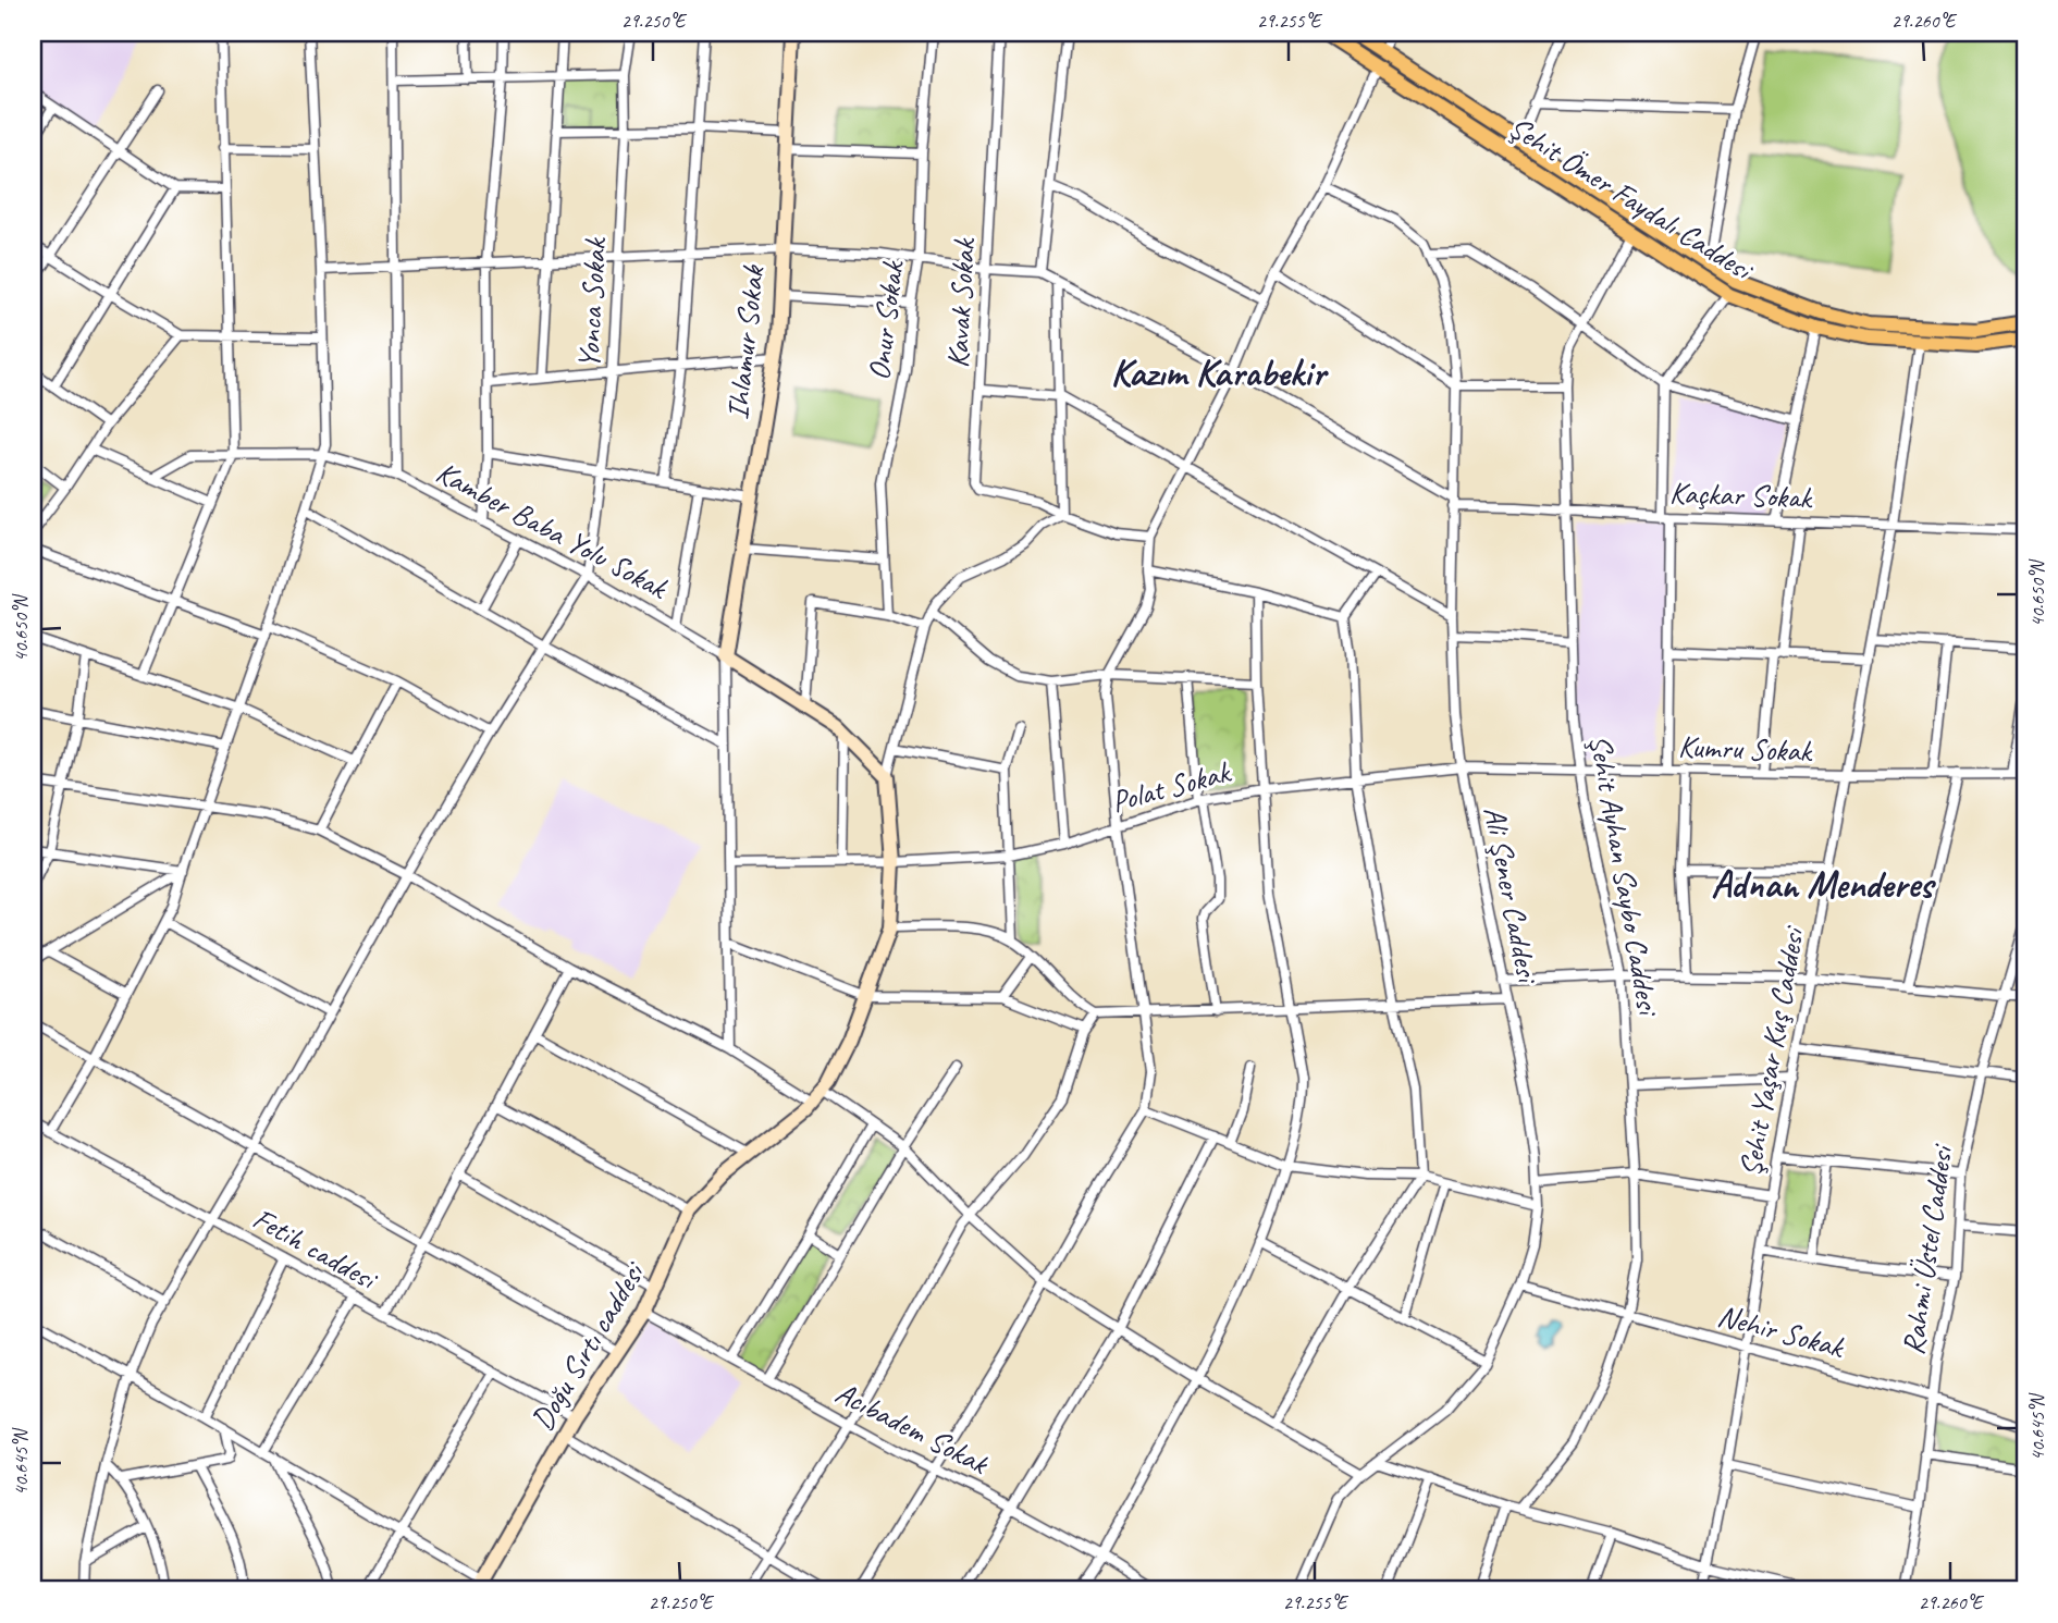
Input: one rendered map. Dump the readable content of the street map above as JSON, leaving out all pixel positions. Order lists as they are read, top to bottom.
{
  "streets": {
    "main road": ["Şehit Ömer Faydalı Caddesi"],
    "street": [
      "Yonca Sokak",
      "Kavak Sokak",
      "Onur Sokak",
      "Ihlamur Sokak",
      "Kaçkar Sokak",
      "Kamber Baba Yolu Sokak",
      "Kumru Sokak",
      "Polat Sokak",
      "Şehit Ayhan Saybo Caddesi",
      "Ali Şener Caddesi",
      "Şehit Yaşar Kuş Caddesi",
      "Fetih caddesi",
      "Rahmi Üstel Caddesi",
      "Nehir Sokak",
      "Doğu Sırtı caddesi",
      "Acıbadem Sokak"
    ]
  },
  "crossings": [
    ["Şehit Ömer Faydalı Caddesi", "Şehit Ayhan Saybo Caddesi"],
    ["Şehit Ömer Faydalı Caddesi", "Şehit Yaşar Kuş Caddesi"],
    ["Yonca Sokak", "Kamber Baba Yolu Sokak"],
    ["Ihlamur Sokak", "Kamber Baba Yolu Sokak"],
    ["Kaçkar Sokak", "Şehit Ayhan Saybo Caddesi"],
    ["Kaçkar Sokak", "Ali Şener Caddesi"],
    ["Kaçkar Sokak", "Şehit Yaşar Kuş Caddesi"],
    ["Kamber Baba Yolu Sokak", "Doğu Sırtı caddesi"],
    ["Kumru Sokak", "Polat Sokak"],
    ["Kumru Sokak", "Şehit Ayhan Saybo Caddesi"],
    ["Kumru Sokak", "Ali Şener Caddesi"],
    ["Kumru Sokak", "Şehit Yaşar Kuş Caddesi"],
    ["Polat Sokak", "Ali Şener Caddesi"],
    ["Polat Sokak", "Doğu Sırtı caddesi"],
    ["Şehit Ayhan Saybo Caddesi", "Nehir Sokak"],
    ["Ali Şener Caddesi", "Nehir Sokak"],
    ["Şehit Yaşar Kuş Caddesi", "Nehir Sokak"],
    ["Fetih caddesi", "Doğu Sırtı caddesi"],
    ["Rahmi Üstel Caddesi", "Nehir Sokak"],
    ["Doğu Sırtı caddesi", "Acıbadem Sokak"]
  ],
  "districts": ["Kazım Karabekir", "Adnan Menderes"],
  "coordinates": [
    "29.250°E",
    "29.255°E",
    "29.260°E",
    "40.650°N",
    "40.645°N"
  ]
}
